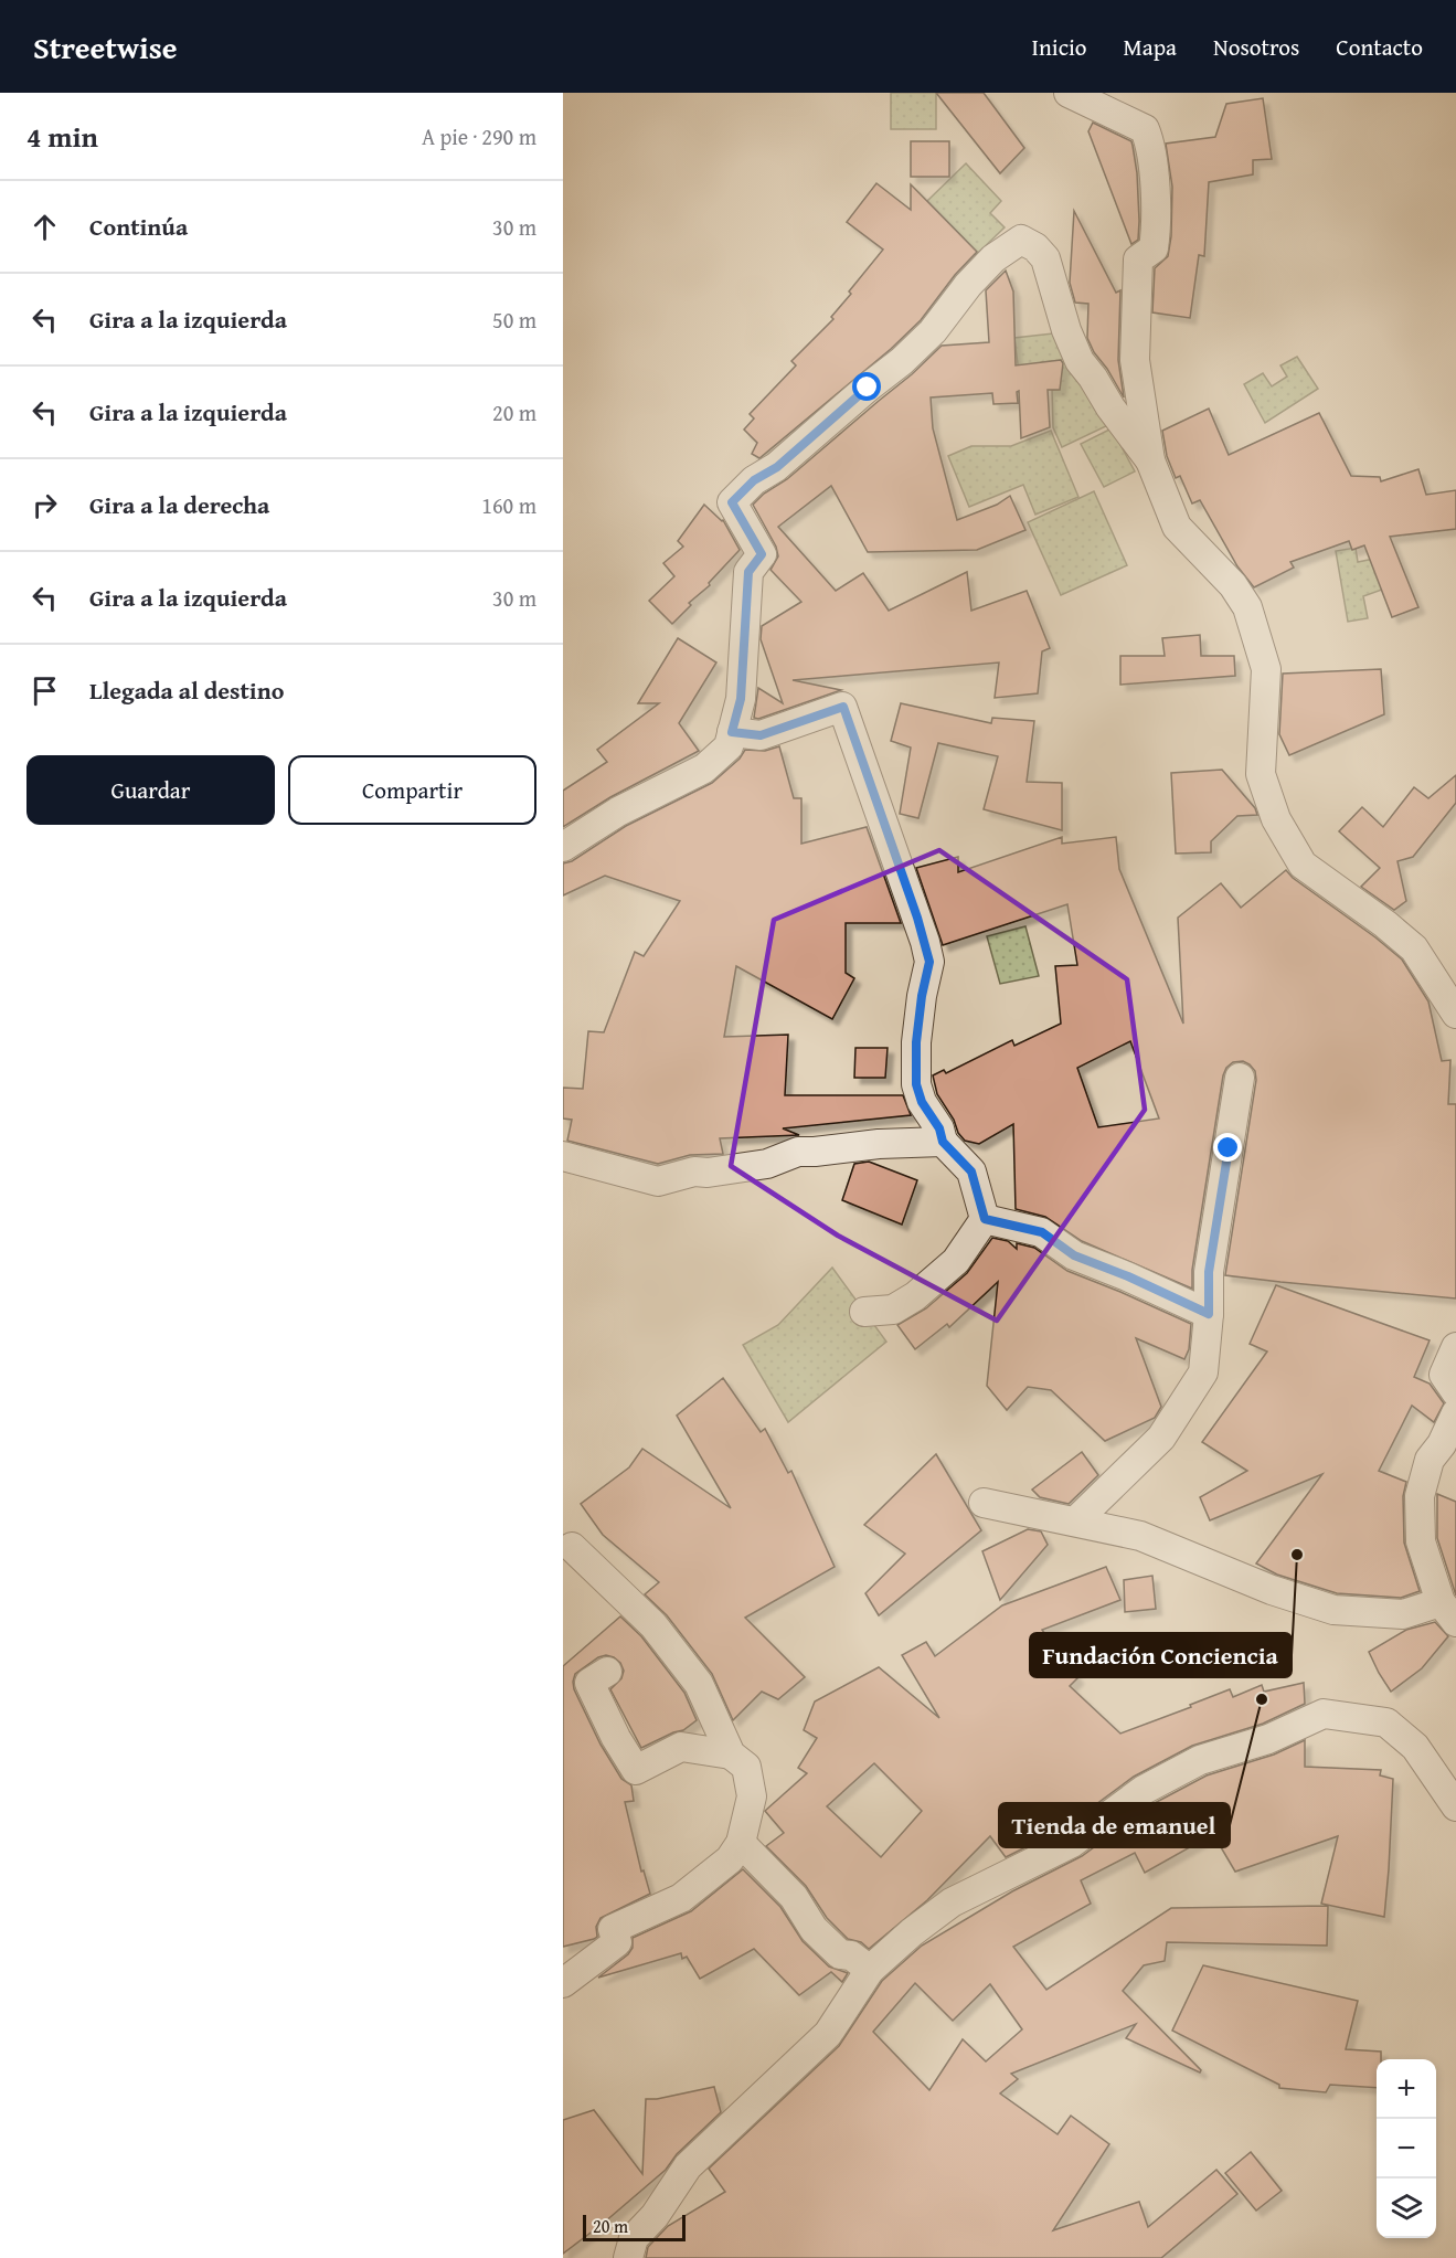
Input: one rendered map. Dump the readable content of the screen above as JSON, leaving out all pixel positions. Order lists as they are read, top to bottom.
{
  "places": ["Fundación Conciencia", "Tienda de emanuel"],
  "scale_bar": "20 m",
  "page": {
    "header": "Streetwise",
    "nav": [
      "Inicio",
      "Mapa",
      "Nosotros",
      "Contacto"
    ],
    "heading": ["4 min", "A pie · 290 m"],
    "list": [
      ["Continúa", "30 m"],
      ["Gira a la izquierda", "50 m"],
      ["Gira a la izquierda", "20 m"],
      ["Gira a la derecha", "160 m"],
      ["Gira a la izquierda", "30 m"],
      "Llegada al destino"
    ],
    "buttons": ["Guardar", "Compartir"],
    "map_buttons": ["+", "−"],
    "scale": "20 m"
  }
}
